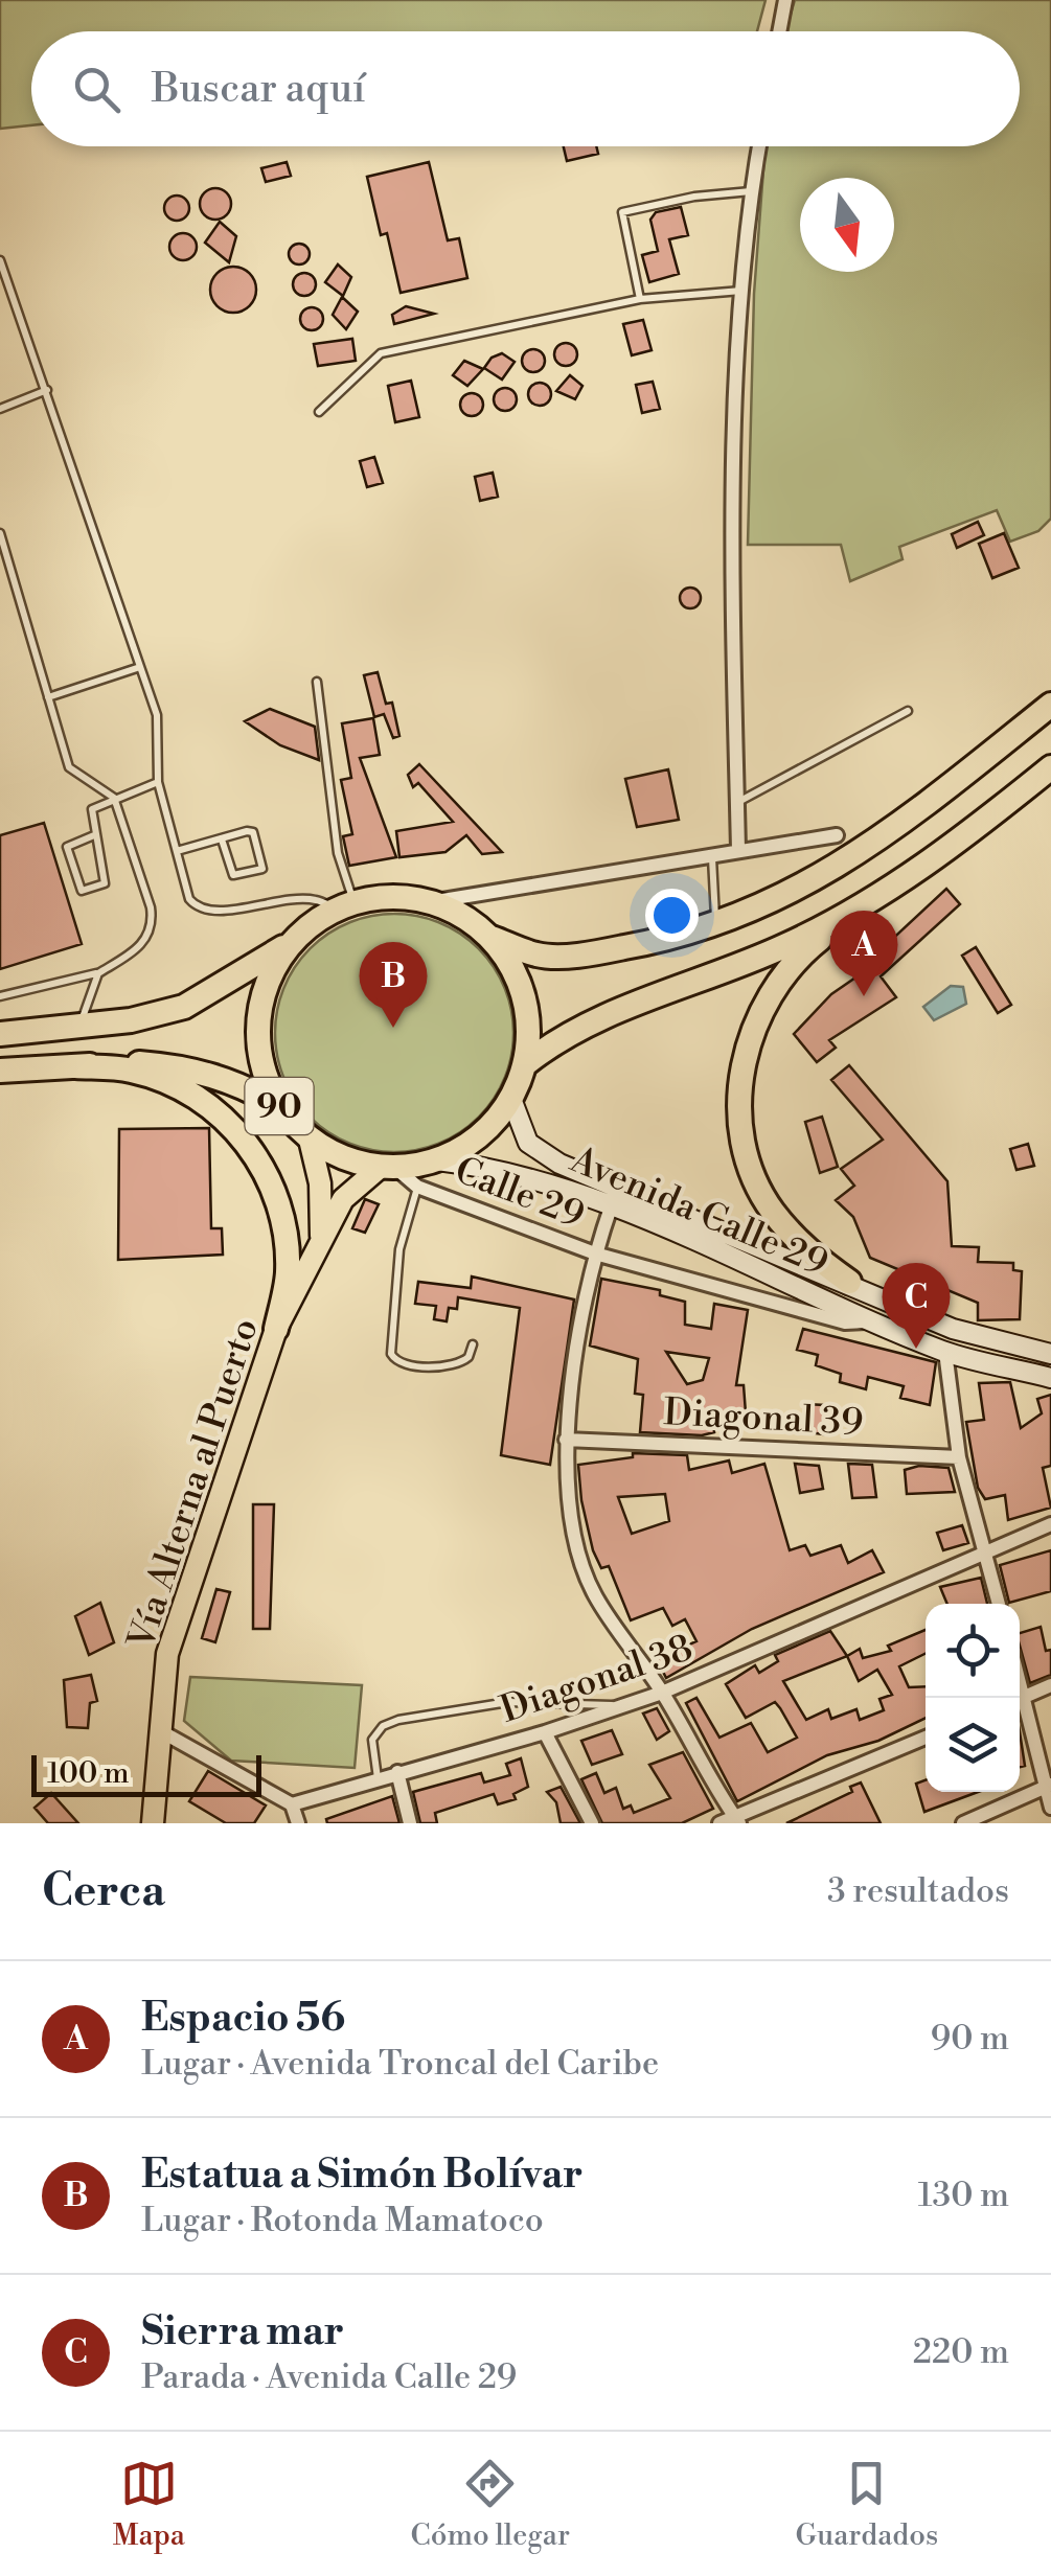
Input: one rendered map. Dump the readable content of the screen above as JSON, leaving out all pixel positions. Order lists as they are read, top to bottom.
{
  "streets": {
    "highway": ["90"],
    "main road": ["Avenida Calle 29", "Vía Alterna al Puerto"],
    "street": ["Calle 29", "Diagonal 39", "Diagonal 38"]
  },
  "crossings": [
    ["90", "Calle 29"],
    ["90", "Avenida Calle 29"],
    ["90", "Vía Alterna al Puerto"],
    ["Calle 29", "Avenida Calle 29"],
    ["Calle 29", "Vía Alterna al Puerto"],
    ["Avenida Calle 29", "Vía Alterna al Puerto"]
  ],
  "scale_bar": "100 m",
  "north": "bottom",
  "page": {
    "search": "Buscar aquí",
    "pins": ["A", "B", "C"],
    "scale": "100 m",
    "heading": ["Cerca", "3 resultados"],
    "list": [
      {
        "mark": "A",
        "name": "Espacio 56",
        "note": "Lugar · Avenida Troncal del Caribe",
        "value": "90 m"
      },
      {
        "mark": "B",
        "name": "Estatua a Simón Bolívar",
        "note": "Lugar · Rotonda Mamatoco",
        "value": "130 m"
      },
      {
        "mark": "C",
        "name": "Sierra mar",
        "note": "Parada · Avenida Calle 29",
        "value": "220 m"
      }
    ],
    "nav": ["Mapa", "Cómo llegar", "Guardados"]
  }
}
